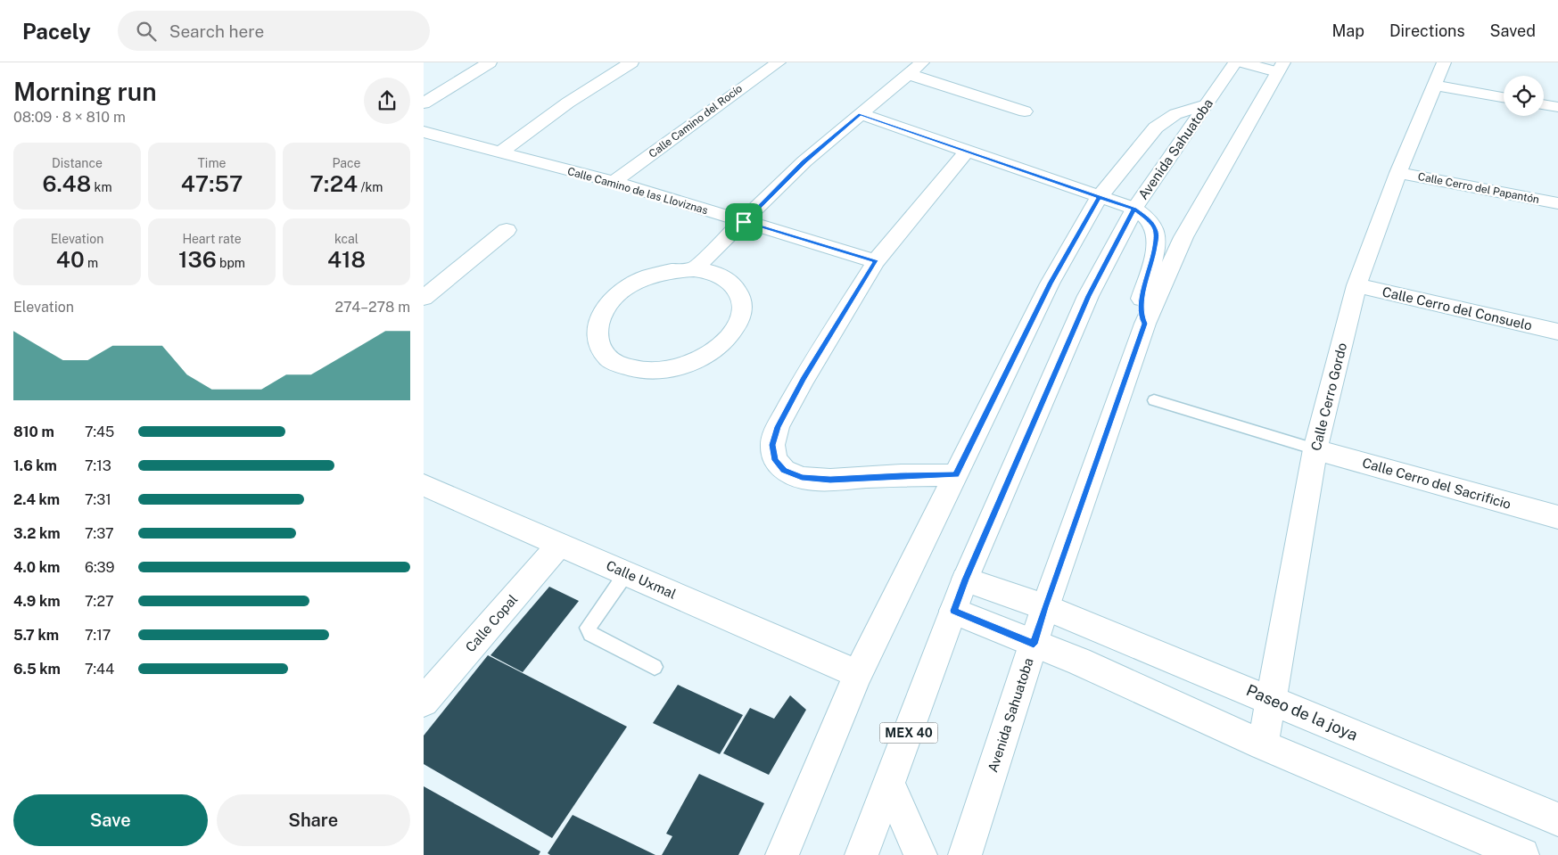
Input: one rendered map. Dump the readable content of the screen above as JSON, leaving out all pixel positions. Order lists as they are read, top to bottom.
{
  "streets": {
    "street": [
      "Calle Camino del Rocío",
      "Avenida Sahuatoba",
      "Calle Cerro del Papantón",
      "Calle Camino de las Lloviznas",
      "Calle Cerro del Consuelo",
      "Calle Cerro Gordo",
      "Calle Cerro del Sacrificio",
      "Calle Uxmal",
      "Calle Copal",
      "Paseo de la joya",
      "MEX 40"
    ]
  },
  "crossings": [
    ["Calle Camino del Rocío", "Calle Camino de las Lloviznas"],
    ["Avenida Sahuatoba", "Paseo de la joya"],
    ["Calle Cerro del Papantón", "Calle Cerro Gordo"],
    ["Calle Cerro del Consuelo", "Calle Cerro Gordo"],
    ["Calle Cerro Gordo", "Calle Cerro del Sacrificio"],
    ["Calle Cerro Gordo", "Paseo de la joya"],
    ["Calle Uxmal", "Calle Copal"]
  ],
  "page": {
    "header": "Pacely",
    "search": "Search here",
    "nav": ["Map", "Directions", "Saved"],
    "heading": ["Morning run", "08:09 · 8 × 810 m"],
    "stats": [
      ["Distance", "6.48 km"],
      ["Time", "47:57"],
      ["Pace", "7:24 /km"],
      ["Elevation", "40 m"],
      ["Heart rate", "136 bpm"],
      ["kcal", "418"]
    ],
    "chart": ["Elevation", "274–278 m"],
    "list": [
      {
        "name": "810 m",
        "note": "7:45"
      },
      {
        "name": "1.6 km",
        "note": "7:13"
      },
      {
        "name": "2.4 km",
        "note": "7:31"
      },
      {
        "name": "3.2 km",
        "note": "7:37"
      },
      {
        "name": "4.0 km",
        "note": "6:39"
      },
      {
        "name": "4.9 km",
        "note": "7:27"
      },
      {
        "name": "5.7 km",
        "note": "7:17"
      },
      {
        "name": "6.5 km",
        "note": "7:44"
      }
    ],
    "buttons": ["Save", "Share"]
  }
}
